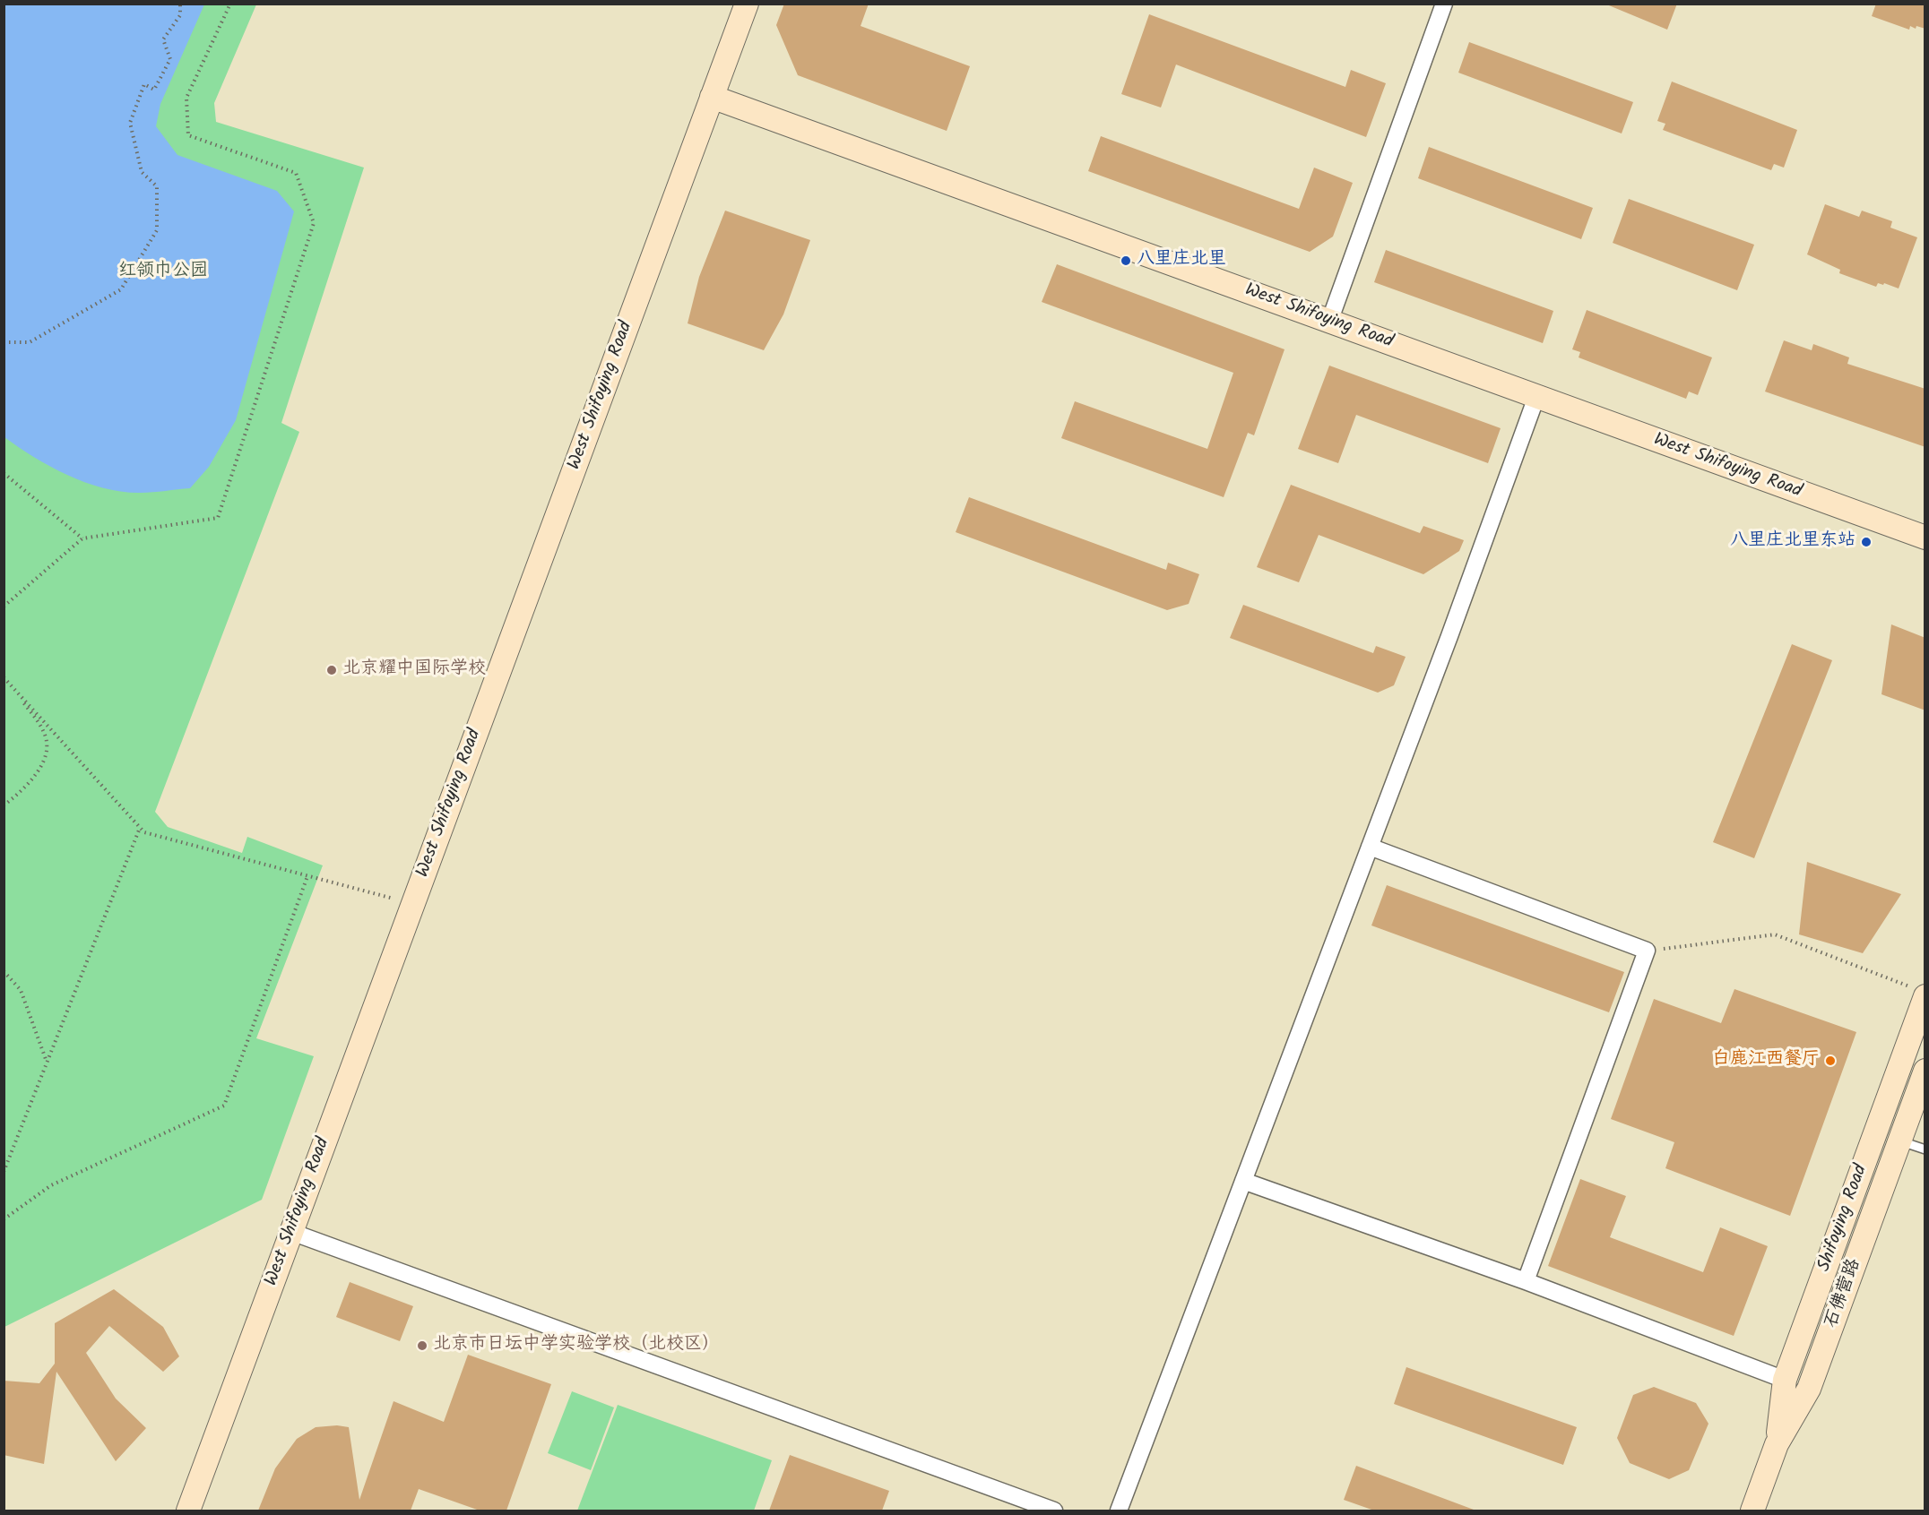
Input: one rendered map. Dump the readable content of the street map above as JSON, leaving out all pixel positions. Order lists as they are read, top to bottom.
{
  "streets": {
    "street": ["West Shifoying Road", "Shifoying Road", "石佛营路"]
  },
  "crossings": [
    ["Shifoying Road", "石佛营路"]
  ],
  "parks": ["红领巾公园"],
  "places": [
    "八里庄北里",
    "八里庄北里东站",
    "北京耀中国际学校",
    "白鹿江西餐厅",
    "北京市日坛中学实验学校（北校区）"
  ]
}
